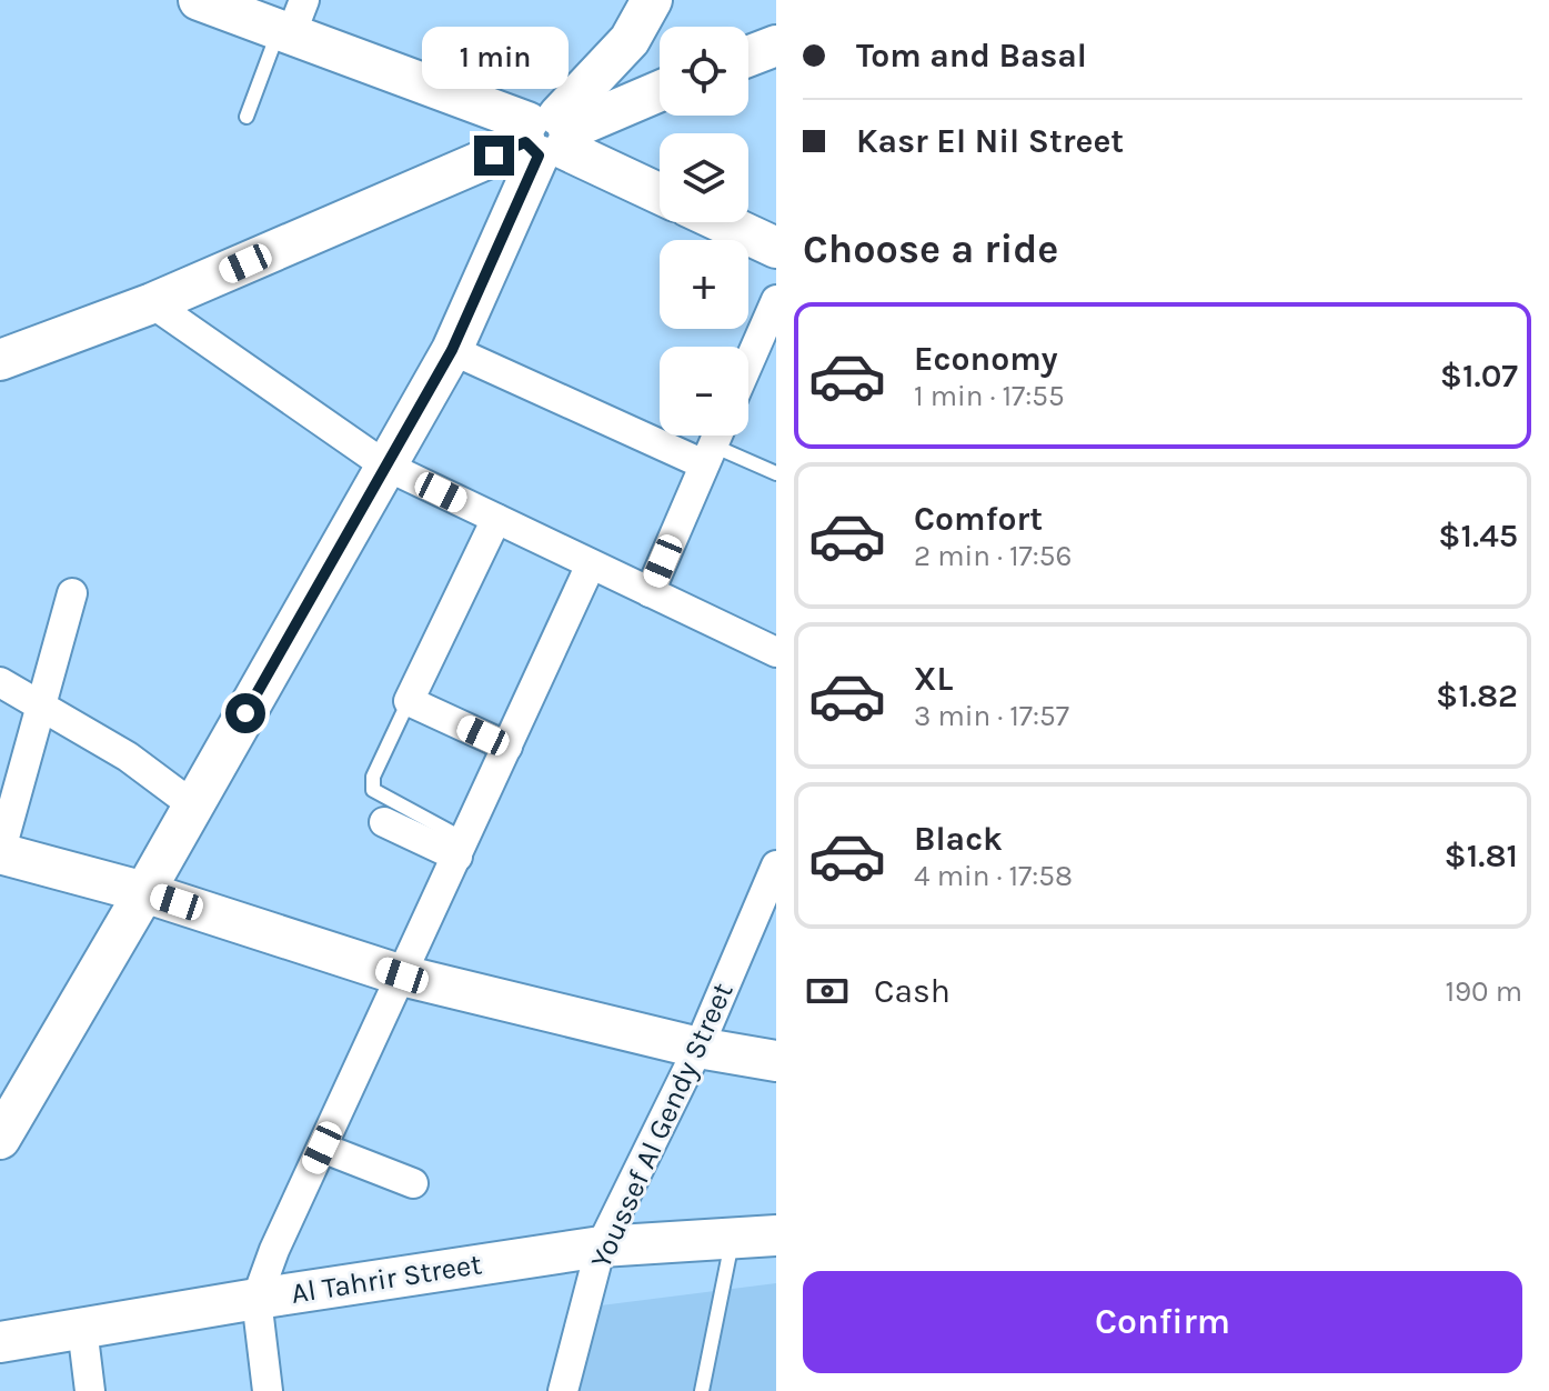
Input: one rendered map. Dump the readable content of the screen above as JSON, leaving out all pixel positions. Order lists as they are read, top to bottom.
{
  "streets": {
    "street": ["Youssef Al Gendy Street", "Al Tahrir Street"]
  },
  "crossings": [
    ["Youssef Al Gendy Street", "Al Tahrir Street"]
  ],
  "page": {
    "banner": ["Tom and Basal", "Kasr El Nil Street"],
    "map_buttons": ["+", "−"],
    "bubble": "1 min",
    "heading": "Choose a ride",
    "list": [
      {
        "name": "Economy",
        "note": "1 min · 17:55",
        "value": "$1.07"
      },
      {
        "name": "Comfort",
        "note": "2 min · 17:56",
        "value": "$1.45"
      },
      {
        "name": "XL",
        "note": "3 min · 17:57",
        "value": "$1.82"
      },
      {
        "name": "Black",
        "note": "4 min · 17:58",
        "value": "$1.81"
      }
    ],
    "pay": ["Cash", "190 m"],
    "buttons": "Confirm"
  }
}
